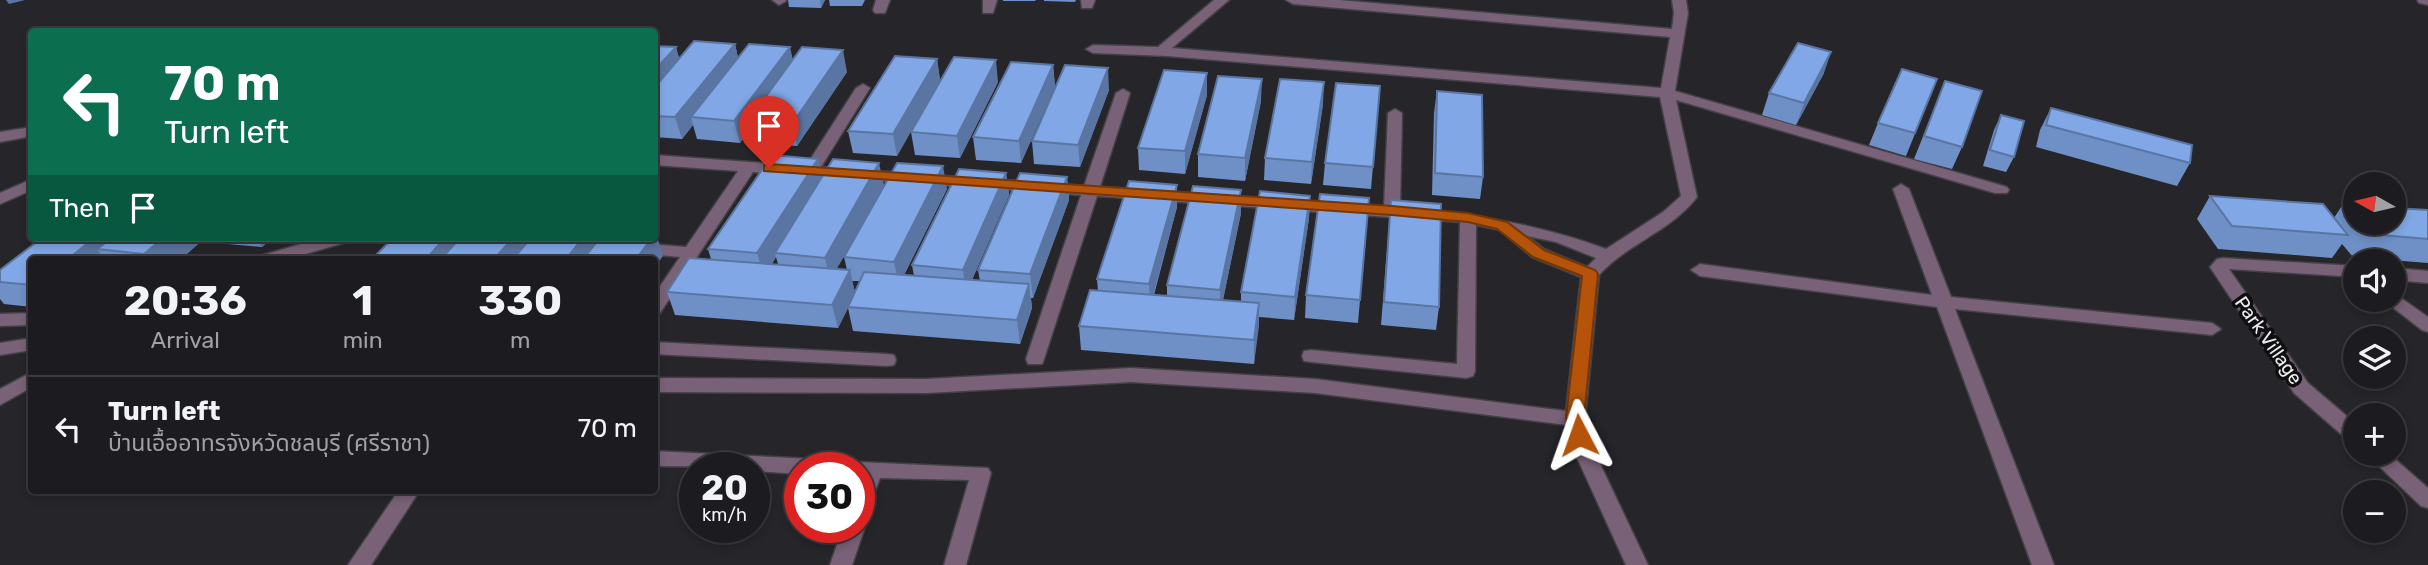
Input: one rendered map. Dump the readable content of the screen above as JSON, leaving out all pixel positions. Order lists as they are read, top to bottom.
{
  "north": "left",
  "page": {
    "turn": ["70 m", "Turn left"],
    "map_buttons": ["+", "−"],
    "then": "Then",
    "eta": [
      "20:36",
      "Arrival",
      "1",
      "min",
      "330",
      "m"
    ],
    "list": [
      {
        "name": "Turn left",
        "note": "บ้านเอื้ออาทรจังหวัดชลบุรี (ศรีราชา)",
        "value": "70 m"
      }
    ],
    "speed": "20 km/h",
    "limit": "30"
  }
}
